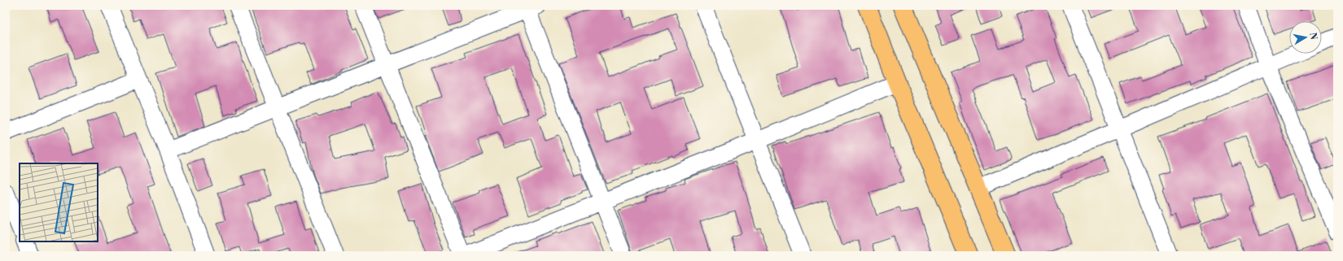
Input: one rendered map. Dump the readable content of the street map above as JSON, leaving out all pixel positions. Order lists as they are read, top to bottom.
{
  "north": "right"
}
